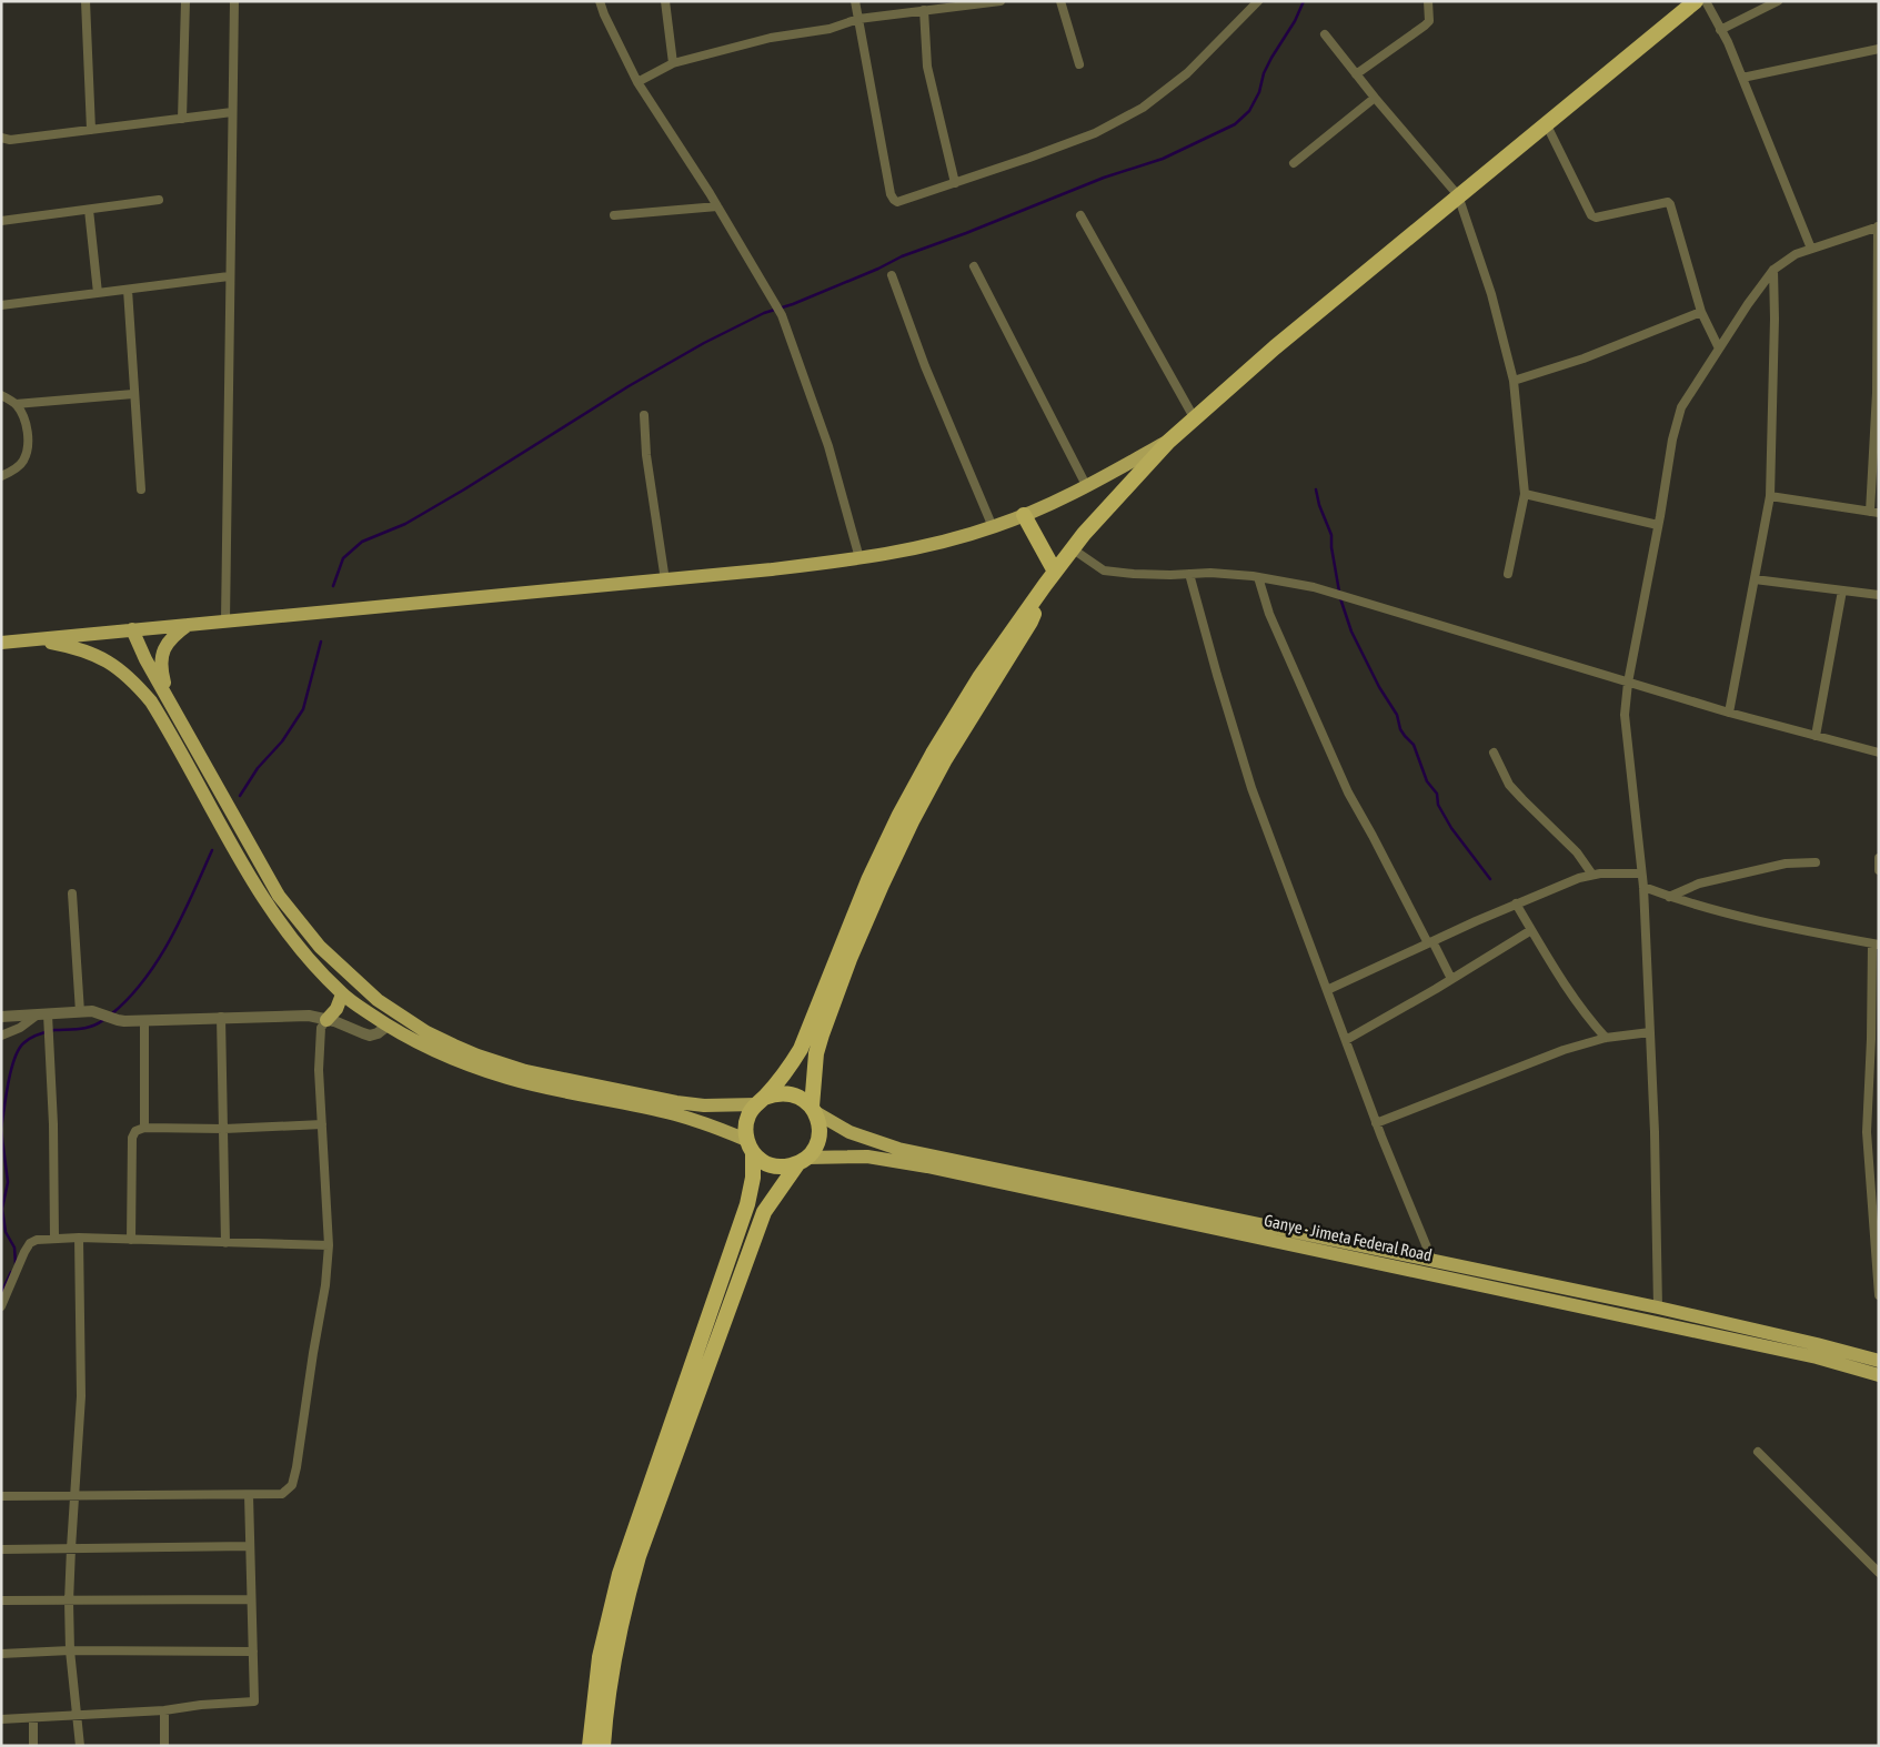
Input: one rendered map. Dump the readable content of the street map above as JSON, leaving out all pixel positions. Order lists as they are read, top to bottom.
{
  "streets": {
    "main road": ["Ganye - Jimeta Federal Road"]
  }
}
